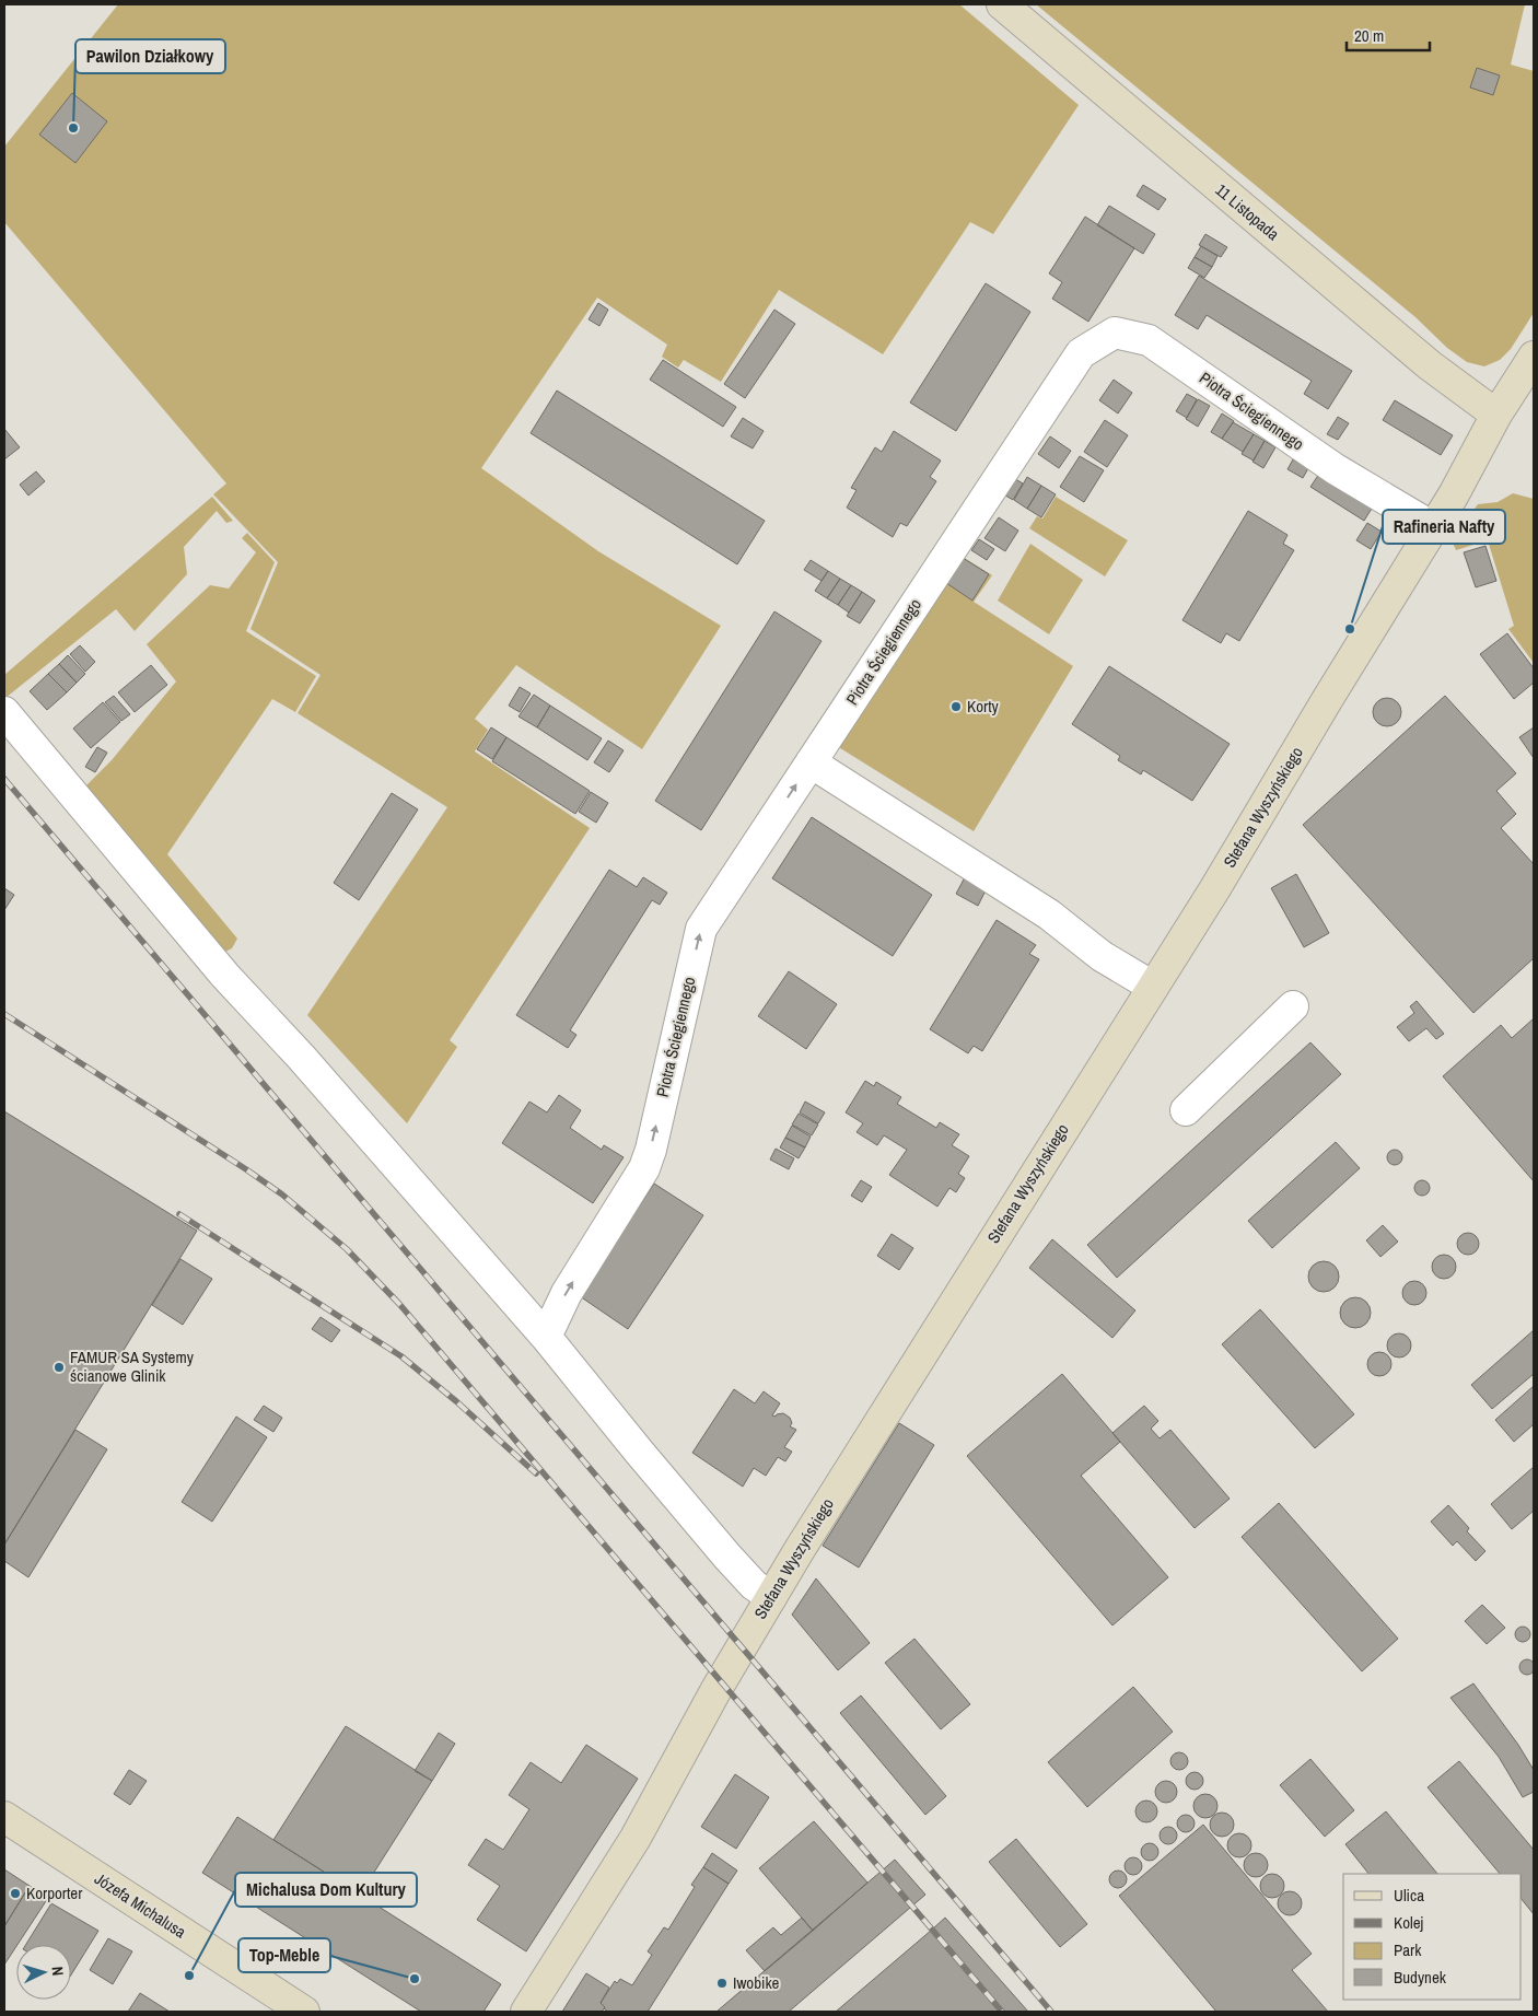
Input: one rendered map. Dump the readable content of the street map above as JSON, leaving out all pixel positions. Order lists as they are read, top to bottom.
{
  "streets": {
    "street": [
      "11 Listopada",
      "Piotra Ściegiennego",
      "Stefana Wyszyńskiego",
      "Józefa Michalusa"
    ]
  },
  "crossings": [
    ["11 Listopada", "Stefana Wyszyńskiego"],
    ["Piotra Ściegiennego", "Stefana Wyszyńskiego"]
  ],
  "one_way": ["Piotra Ściegiennego"],
  "places": [
    "Pawilon Działkowy",
    "Rafineria Nafty",
    "Korty",
    "FAMUR SA Systemy ścianowe Glinik",
    "Korporter",
    "Michalusa Dom Kultury",
    "Top-Meble",
    "Iwobike"
  ],
  "legend": [
    "Ulica",
    "Kolej",
    "Park",
    "Budynek"
  ],
  "scale_bar": "20 m",
  "north": "right"
}
